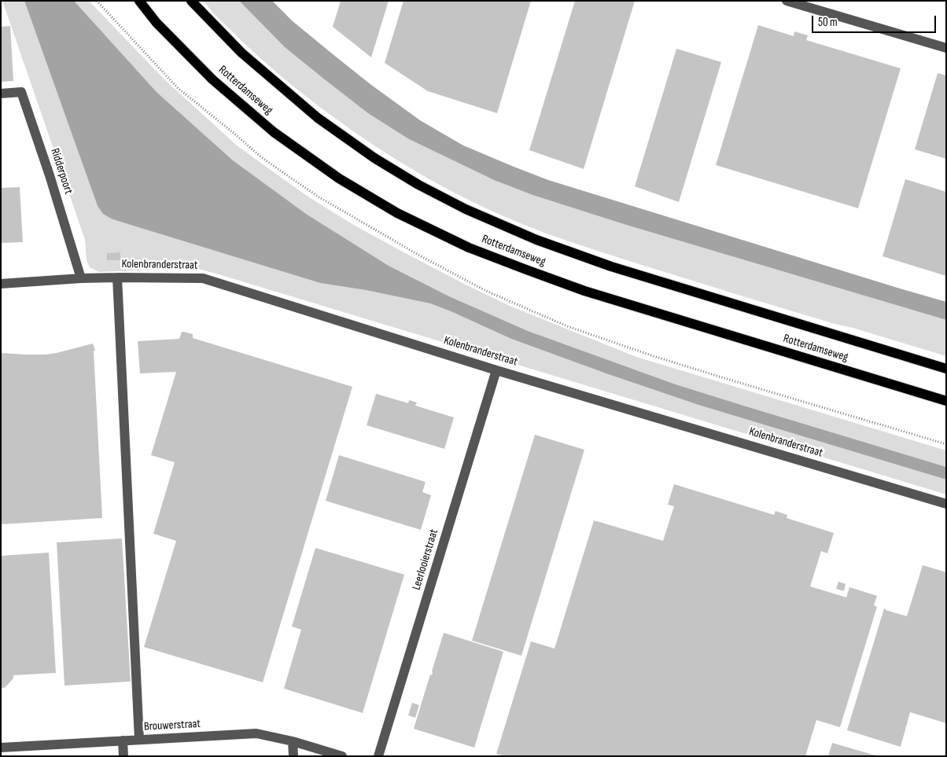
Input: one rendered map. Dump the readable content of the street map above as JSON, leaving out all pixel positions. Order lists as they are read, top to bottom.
{
  "streets": {
    "main road": ["Rotterdamseweg"],
    "street": [
      "Ridderpoort",
      "Kolenbranderstraat",
      "Leerlooierstraat",
      "Brouwerstraat"
    ]
  },
  "crossings": [
    ["Ridderpoort", "Kolenbranderstraat"],
    ["Kolenbranderstraat", "Leerlooierstraat"]
  ],
  "scale_bar": "50 m"
}
